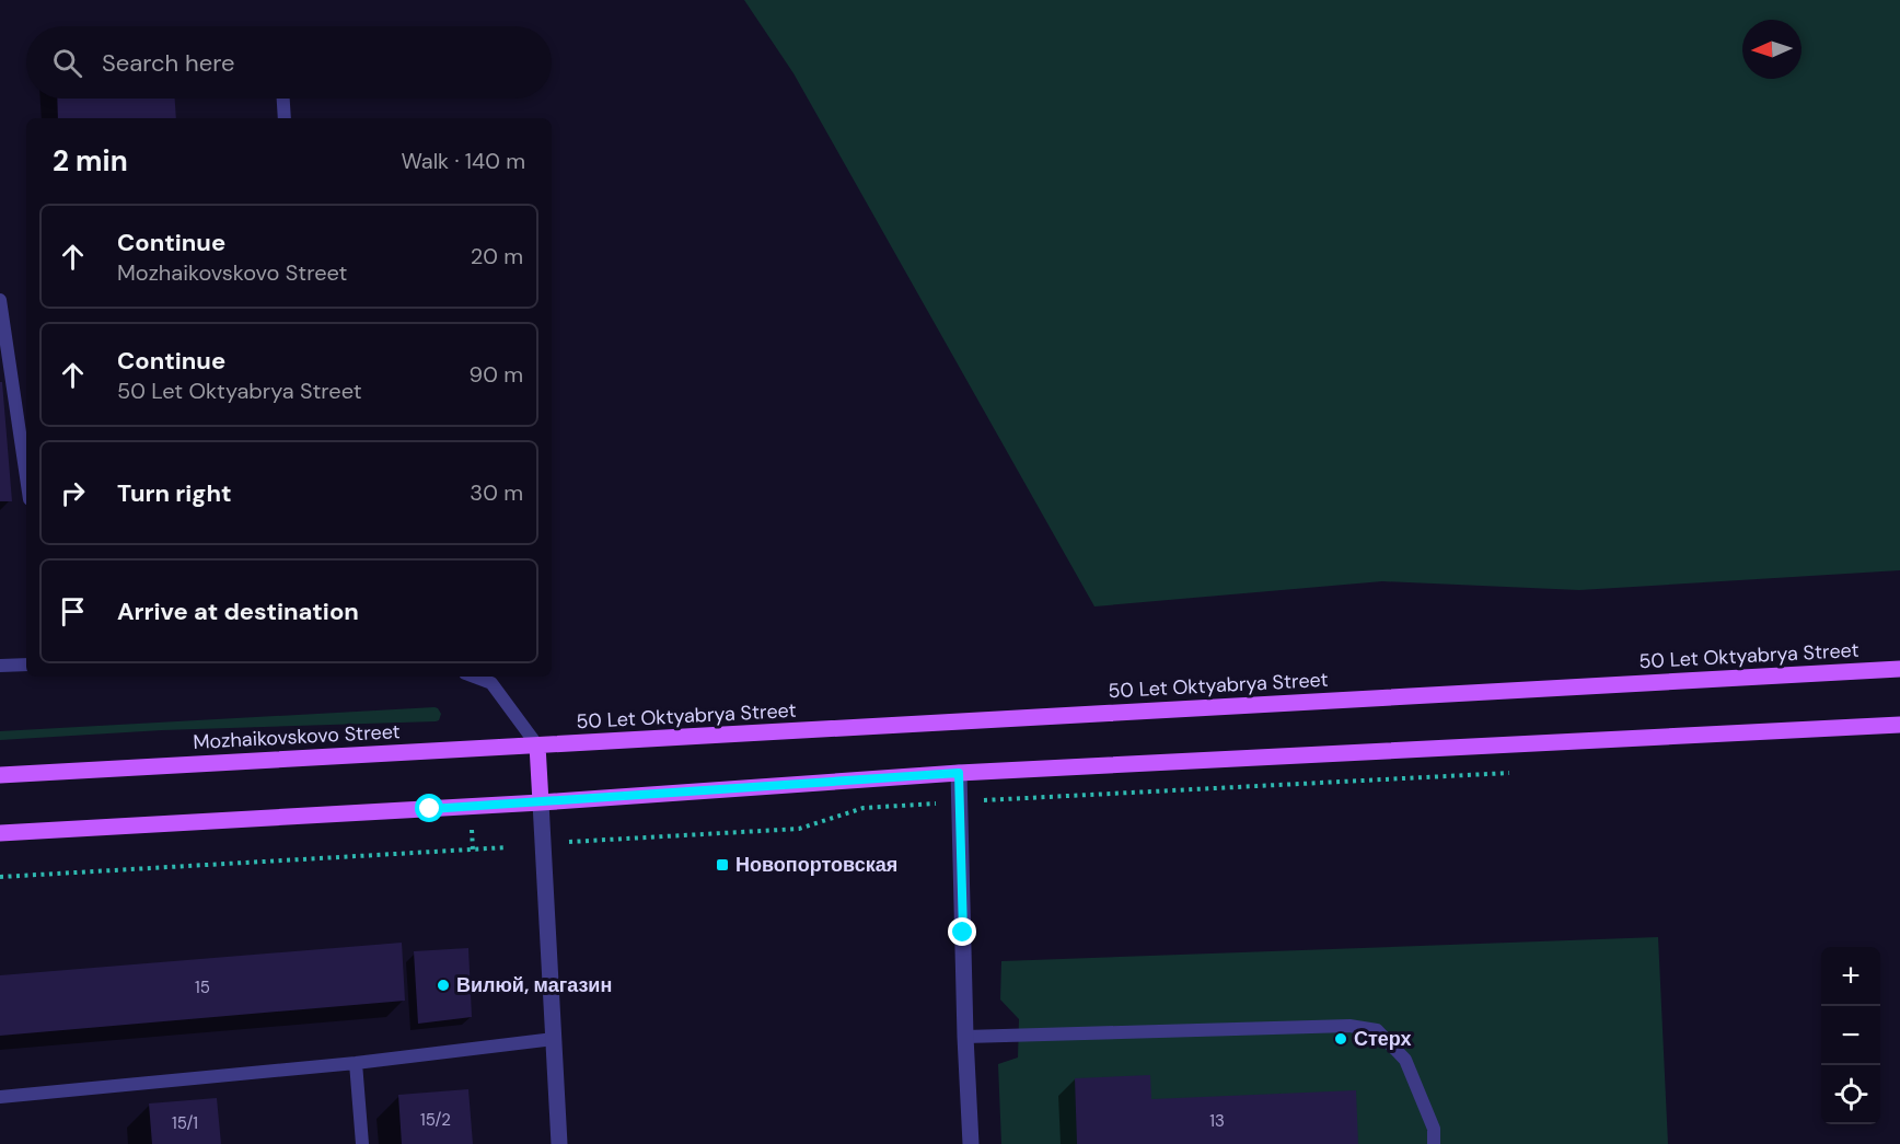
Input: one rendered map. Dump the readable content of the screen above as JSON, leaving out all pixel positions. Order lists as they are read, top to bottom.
{
  "streets": {
    "main road": ["50 Let Oktyabrya Street", "Mozhaikovskovo Street"]
  },
  "crossings": [
    ["50 Let Oktyabrya Street", "Mozhaikovskovo Street"]
  ],
  "places": {
    "transit": ["Новопортовская"],
    "other": ["Вилюй, магазин", "Стерх"]
  },
  "house_numbers": [
    "15",
    "15/2",
    "13",
    "15/1"
  ],
  "north": "left",
  "page": {
    "search": "Search here",
    "heading": ["2 min", "Walk · 140 m"],
    "list": [
      ["Continue", "Mozhaikovskovo Street", "20 m"],
      ["Continue", "50 Let Oktyabrya Street", "90 m"],
      ["Turn right", "30 m"],
      "Arrive at destination"
    ],
    "map_buttons": ["+", "−"]
  }
}
